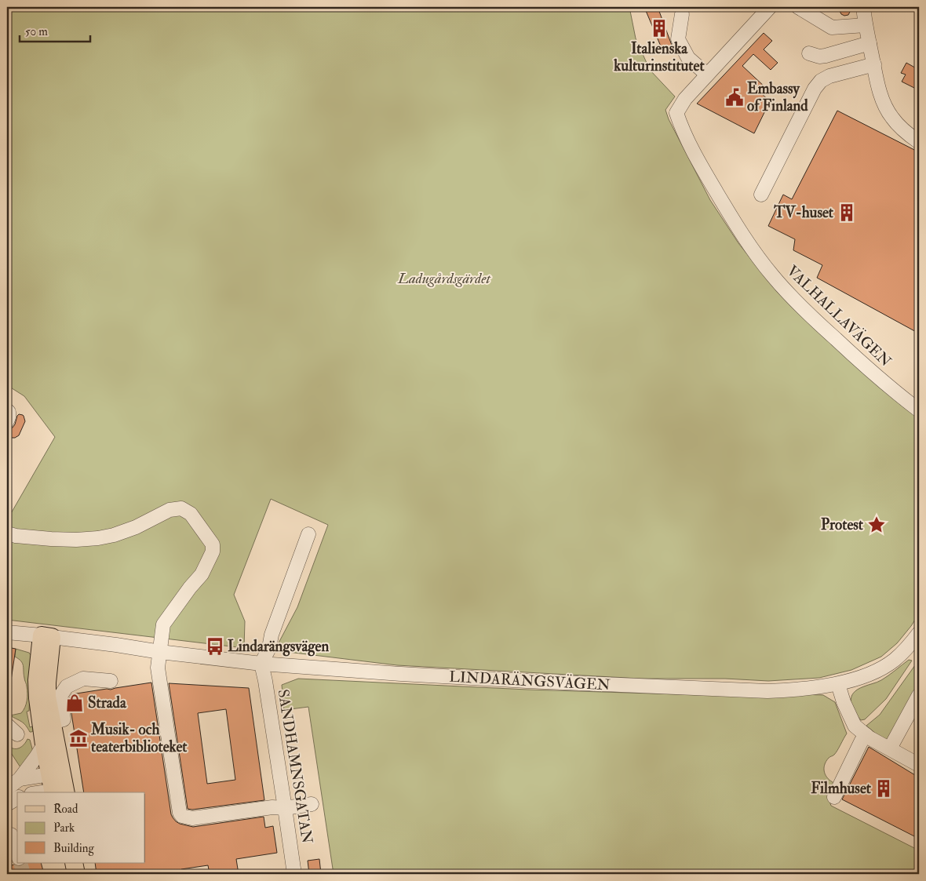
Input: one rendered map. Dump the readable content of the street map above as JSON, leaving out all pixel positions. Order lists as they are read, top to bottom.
{
  "streets": {
    "street": ["VALHALLAVÄGEN", "LINDARÄNGSVÄGEN", "SANDHAMNSGATAN"]
  },
  "crossings": [
    ["LINDARÄNGSVÄGEN", "SANDHAMNSGATAN"]
  ],
  "parks": ["Ladugårdsgärdet"],
  "places": {
    "building": ["Italienska kulturinstitutet", "TV-huset", "Filmhuset"],
    "public building": ["Embassy of Finland"],
    "place": ["Protest"],
    "bus stop": ["Lindarängsvägen"],
    "shop": ["Strada"],
    "museum": ["Musik- och teaterbiblioteket"]
  },
  "legend": ["Road", "Park", "Building"],
  "scale_bar": "50 m"
}
